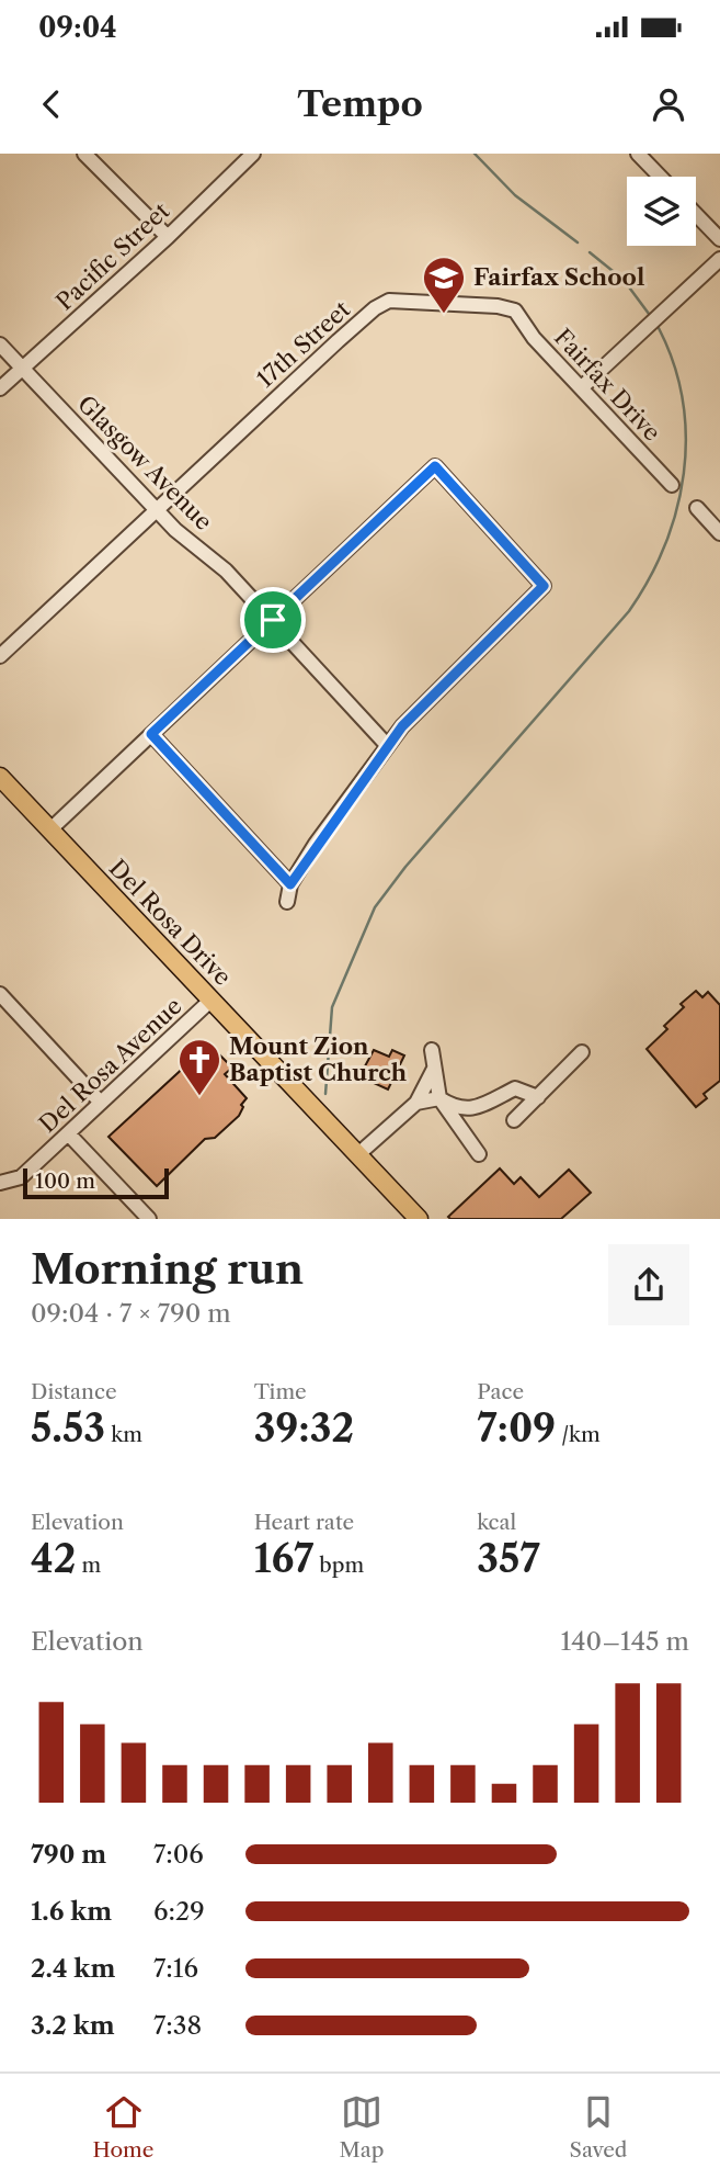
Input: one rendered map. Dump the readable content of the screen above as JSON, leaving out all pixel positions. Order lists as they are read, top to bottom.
{
  "streets": {
    "main road": ["Del Rosa Drive"],
    "street": [
      "Pacific Street",
      "17th Street",
      "Fairfax Drive",
      "Glasgow Avenue",
      "Del Rosa Avenue"
    ]
  },
  "crossings": [
    ["Pacific Street", "Glasgow Avenue"],
    ["17th Street", "Fairfax Drive"],
    ["17th Street", "Glasgow Avenue"],
    ["Del Rosa Drive", "Del Rosa Avenue"]
  ],
  "places": {
    "school or university": ["Fairfax School"],
    "church": ["Mount Zion Baptist Church"]
  },
  "scale_bar": "100 m",
  "page": {
    "status": "09:04",
    "header": "Tempo",
    "scale": "100 m",
    "heading": ["Morning run", "09:04 · 7 × 790 m"],
    "stats": [
      ["Distance", "5.53 km"],
      ["Time", "39:32"],
      ["Pace", "7:09 /km"],
      ["Elevation", "42 m"],
      ["Heart rate", "167 bpm"],
      ["kcal", "357"]
    ],
    "chart": ["Elevation", "140–145 m"],
    "list": [
      {
        "name": "790 m",
        "note": "7:06"
      },
      {
        "name": "1.6 km",
        "note": "6:29"
      },
      {
        "name": "2.4 km",
        "note": "7:16"
      },
      {
        "name": "3.2 km",
        "note": "7:38"
      }
    ],
    "tabs": ["Home", "Map", "Saved"]
  }
}
